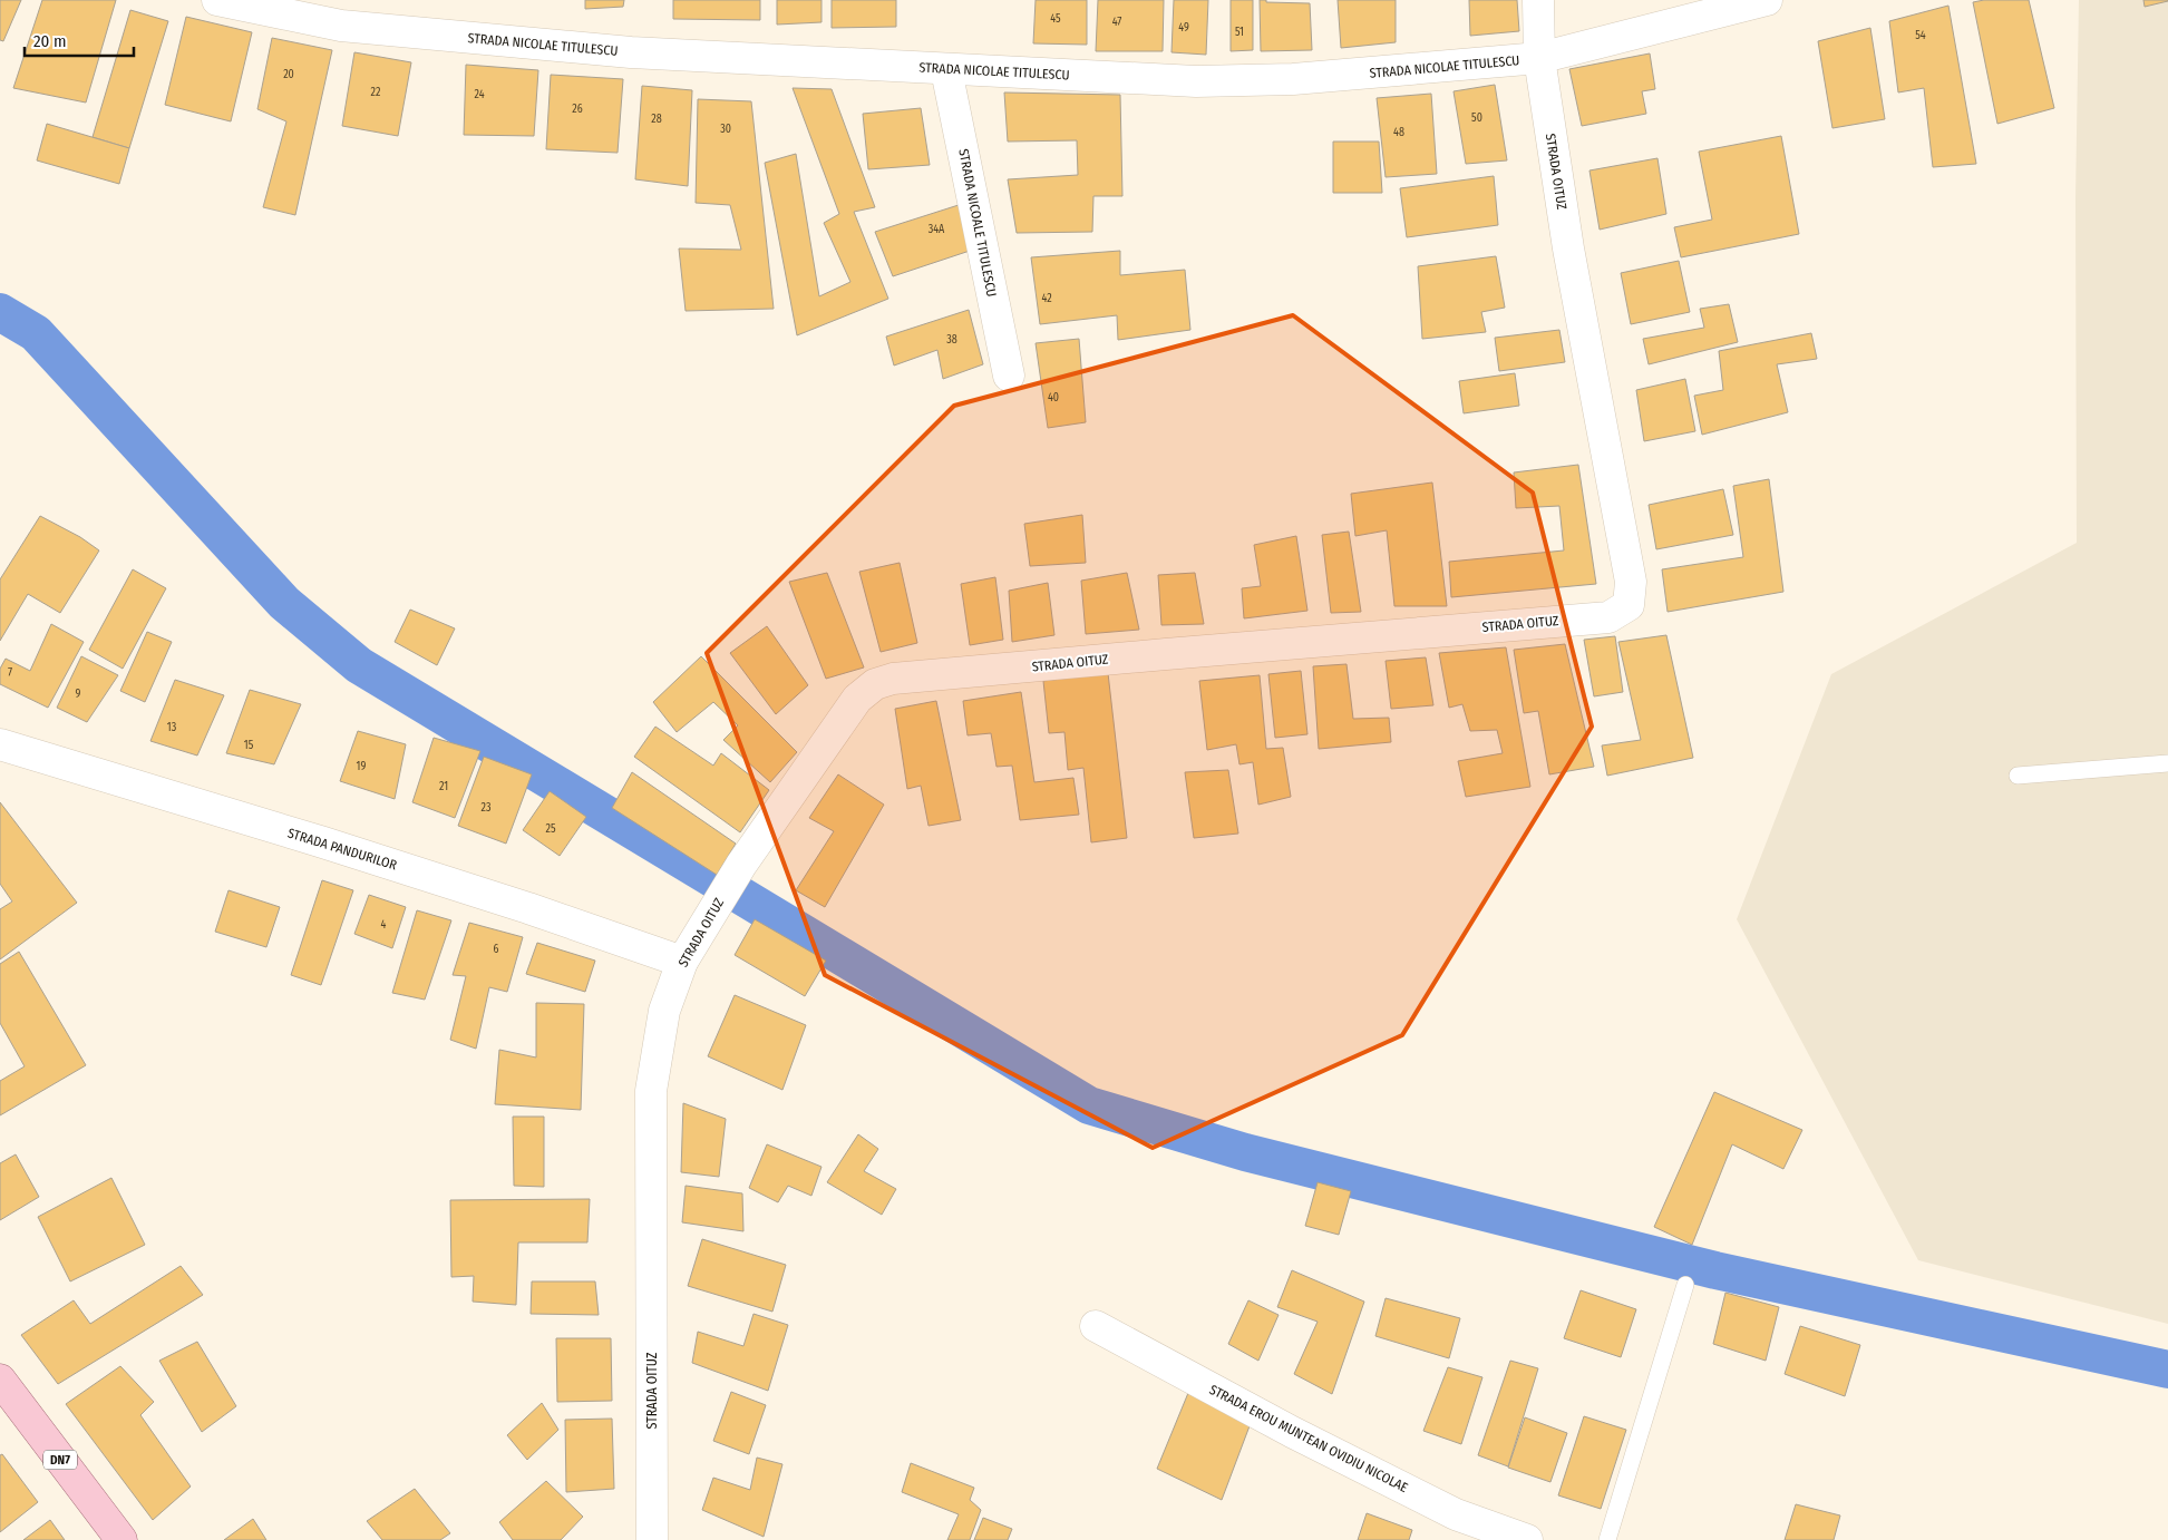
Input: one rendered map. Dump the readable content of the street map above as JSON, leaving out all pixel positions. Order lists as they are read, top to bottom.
{
  "streets": {
    "main road": ["DN7"],
    "street": [
      "STRADA NICOLAE TITULESCU",
      "STRADA OITUZ",
      "STRADA NICOALE TITULESCU",
      "STRADA PANDURILOR",
      "STRADA EROU MUNTEAN OVIDIU NICOLAE"
    ]
  },
  "crossings": [
    ["STRADA NICOLAE TITULESCU", "STRADA OITUZ"],
    ["STRADA NICOLAE TITULESCU", "STRADA NICOALE TITULESCU"],
    ["STRADA OITUZ", "STRADA PANDURILOR"]
  ],
  "house_numbers": [
    "45",
    "47",
    "49",
    "51",
    "54",
    "20",
    "22",
    "24",
    "26",
    "50",
    "28",
    "30",
    "48",
    "34A",
    "42",
    "38",
    "40",
    "7",
    "9",
    "13",
    "15",
    "19",
    "21",
    "23",
    "25",
    "4",
    "6"
  ],
  "scale_bar": "20 m"
}
